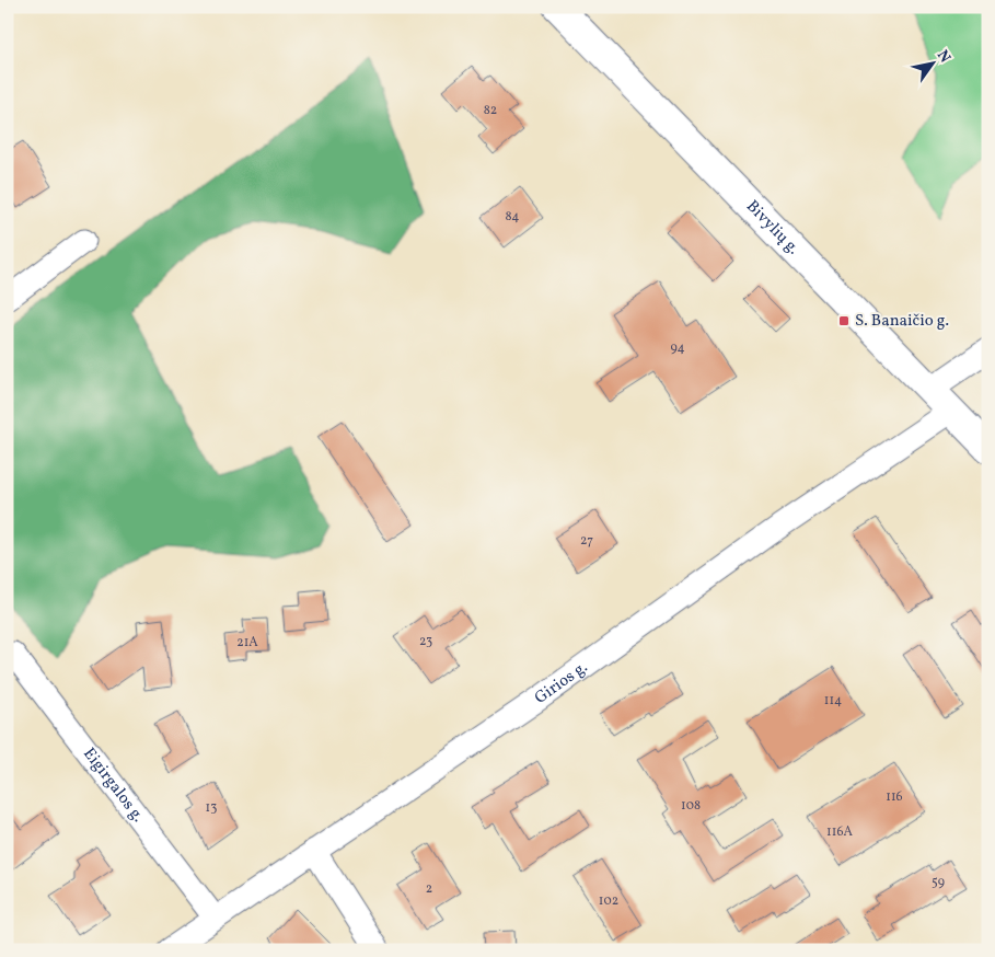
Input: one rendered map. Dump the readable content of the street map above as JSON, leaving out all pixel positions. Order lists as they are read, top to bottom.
{
  "streets": {
    "street": ["Bivylių g.", "Girios g.", "Eigirgalos g."]
  },
  "crossings": [
    ["Bivylių g.", "Girios g."],
    ["Girios g.", "Eigirgalos g."]
  ],
  "places": {
    "transit": ["S. Banaičio g."]
  },
  "house_numbers": [
    "82",
    "84",
    "94",
    "27",
    "23",
    "21A",
    "114",
    "116",
    "108",
    "13",
    "116A",
    "59",
    "2",
    "102"
  ],
  "north": "top right"
}
